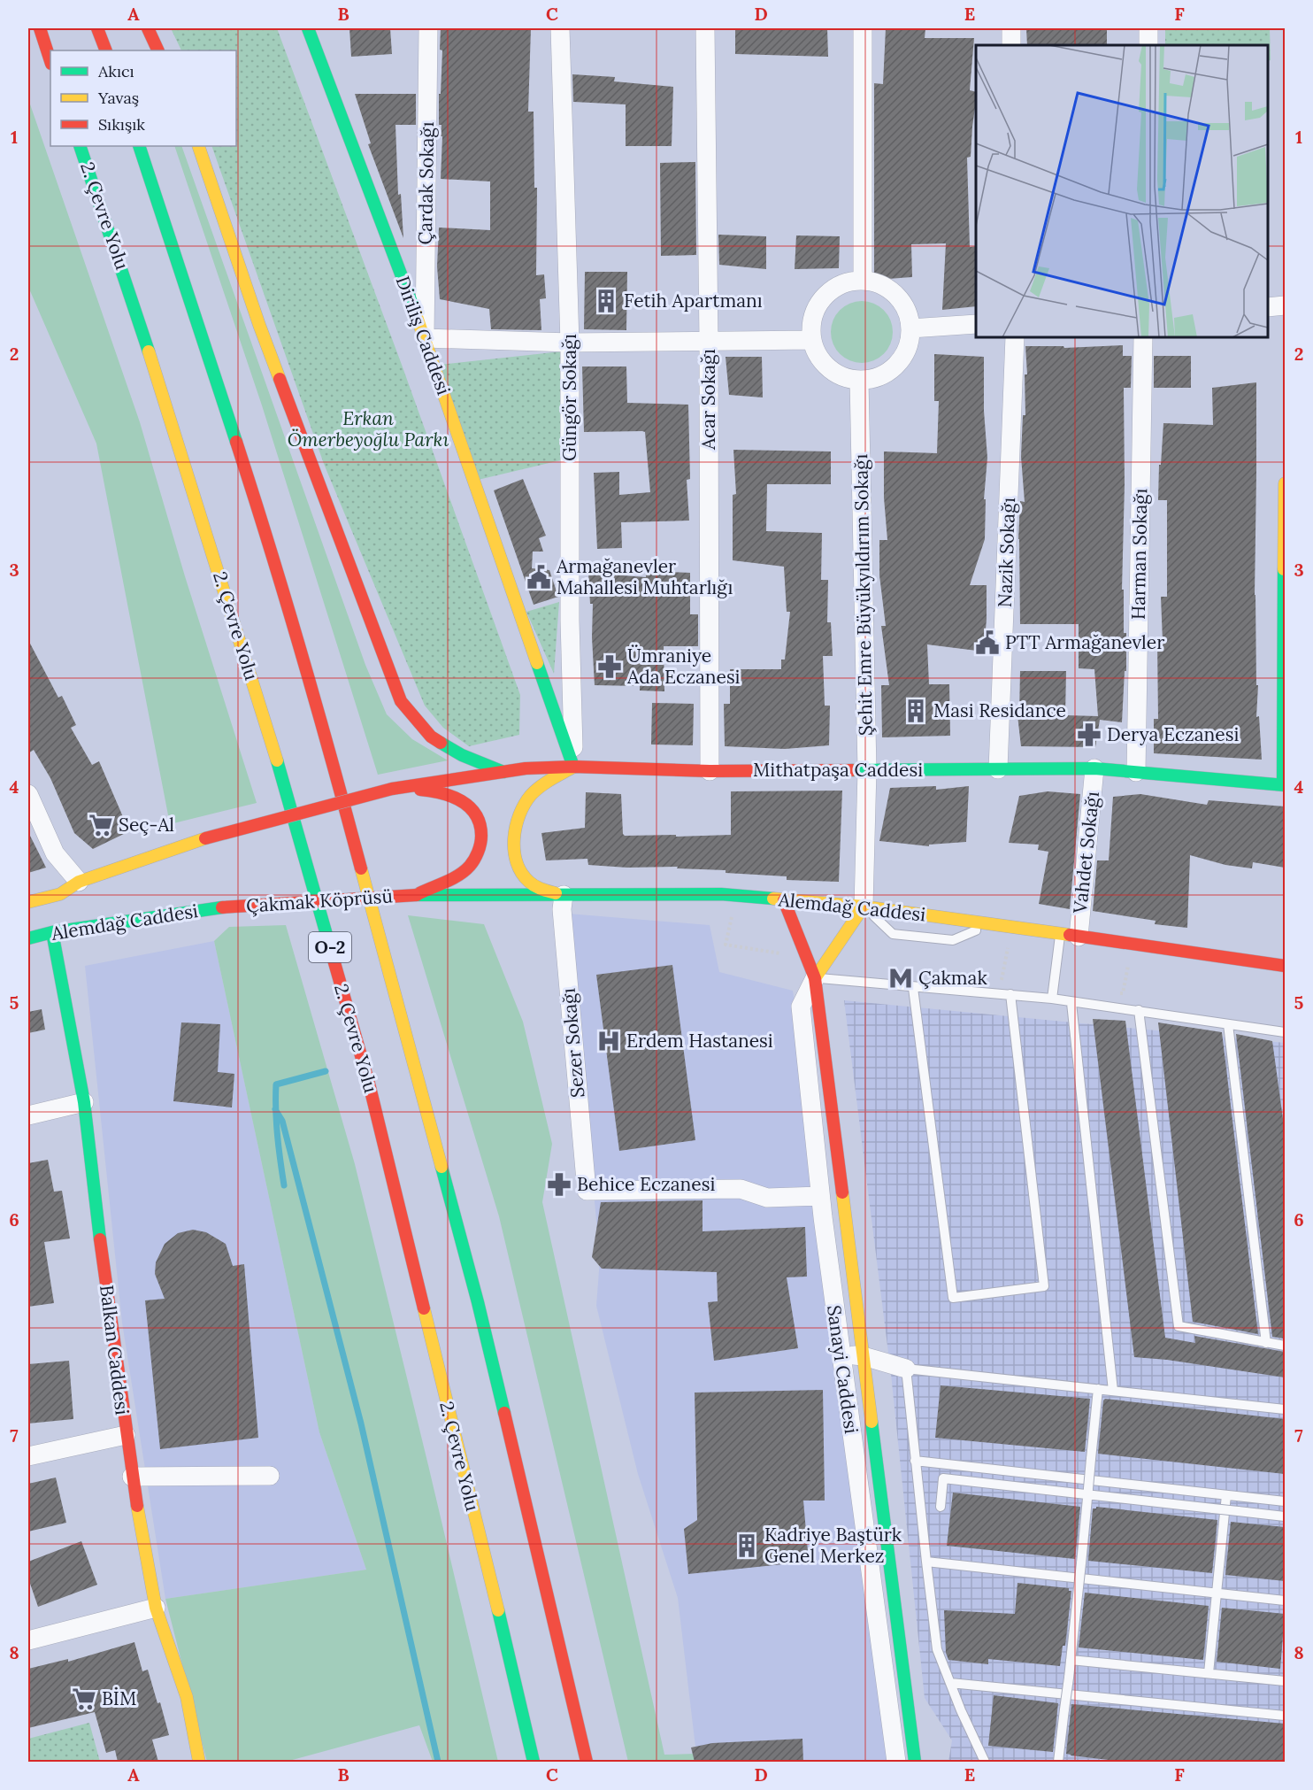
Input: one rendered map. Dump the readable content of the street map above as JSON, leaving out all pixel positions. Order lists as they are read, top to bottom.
{
  "streets": {
    "main road": [
      "2. Çevre Yolu",
      "Diriliş Caddesi",
      "Mithatpaşa Caddesi",
      "Çakmak Köprüsü",
      "Alemdağ Caddesi",
      "O-2",
      "Balkan Caddesi",
      "Sanayi Caddesi"
    ],
    "street": [
      "Çardak Sokağı",
      "Güngör Sokağı",
      "Acar Sokağı",
      "Nazik Sokağı",
      "Harman Sokağı",
      "Şehit Emre Büyükyıldırım Sokağı",
      "Vahdet Sokağı",
      "Sezer Sokağı"
    ]
  },
  "crossings": [
    ["Çardak Sokağı", "Diriliş Caddesi"],
    ["Diriliş Caddesi", "Güngör Sokağı"],
    ["Diriliş Caddesi", "Mithatpaşa Caddesi"],
    ["Güngör Sokağı", "Mithatpaşa Caddesi"],
    ["Acar Sokağı", "Mithatpaşa Caddesi"],
    ["Nazik Sokağı", "Mithatpaşa Caddesi"],
    ["Harman Sokağı", "Mithatpaşa Caddesi"],
    ["Şehit Emre Büyükyıldırım Sokağı", "Mithatpaşa Caddesi"],
    ["Şehit Emre Büyükyıldırım Sokağı", "Alemdağ Caddesi"],
    ["Şehit Emre Büyükyıldırım Sokağı", "Sanayi Caddesi"],
    ["Mithatpaşa Caddesi", "Vahdet Sokağı"],
    ["Mithatpaşa Caddesi", "Alemdağ Caddesi"],
    ["Vahdet Sokağı", "Alemdağ Caddesi"],
    ["Çakmak Köprüsü", "Alemdağ Caddesi"],
    ["Alemdağ Caddesi", "Sezer Sokağı"],
    ["Alemdağ Caddesi", "Balkan Caddesi"],
    ["Alemdağ Caddesi", "Sanayi Caddesi"],
    ["Sezer Sokağı", "Sanayi Caddesi"]
  ],
  "parks": ["Erkan Ömerbeyoğlu Parkı"],
  "places": {
    "building": ["Fetih Apartmanı", "Masi Residance", "Kadriye Baştürk Genel Merkez"],
    "public building": ["Armağanevler Mahallesi Muhtarlığı", "PTT Armağanevler"],
    "pharmacy": ["Ümraniye Ada Eczanesi", "Derya Eczanesi", "Behice Eczanesi"],
    "supermarket": ["Seç-Al", "BİM"],
    "metro station": ["Çakmak"],
    "hospital": ["Erdem Hastanesi"]
  },
  "legend": ["Akıcı", "Yavaş", "Sıkışık"],
  "grid": {
    "columns": [
      "A",
      "B",
      "C",
      "D",
      "E",
      "F"
    ],
    "rows": [
      "1",
      "2",
      "3",
      "4",
      "5",
      "6",
      "7",
      "8"
    ]
  }
}
